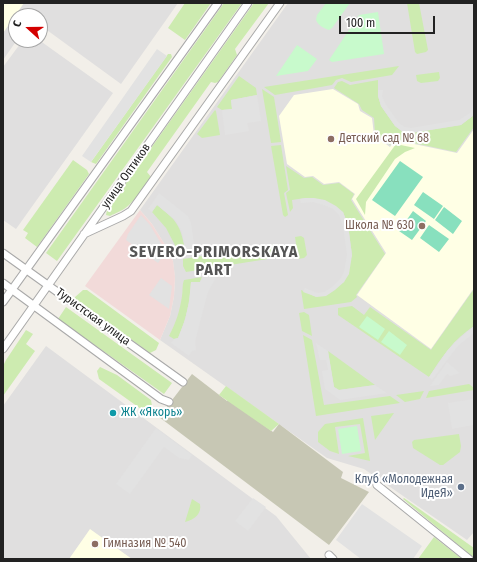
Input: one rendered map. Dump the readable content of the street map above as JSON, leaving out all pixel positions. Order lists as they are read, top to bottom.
{
  "streets": {
    "street": ["улица Оптиков", "Туристская улица"]
  },
  "crossings": [
    ["улица Оптиков", "Туристская улица"]
  ],
  "districts": ["SEVERO-PRIMORSKAYA PART"],
  "places": [
    "Детский сад № 68",
    "Школа № 630",
    "ЖК «Якорь»",
    "Клуб «Молодежная ИдеЯ»",
    "Гимназия № 540"
  ],
  "scale_bar": "100 m",
  "north": "left"
}
